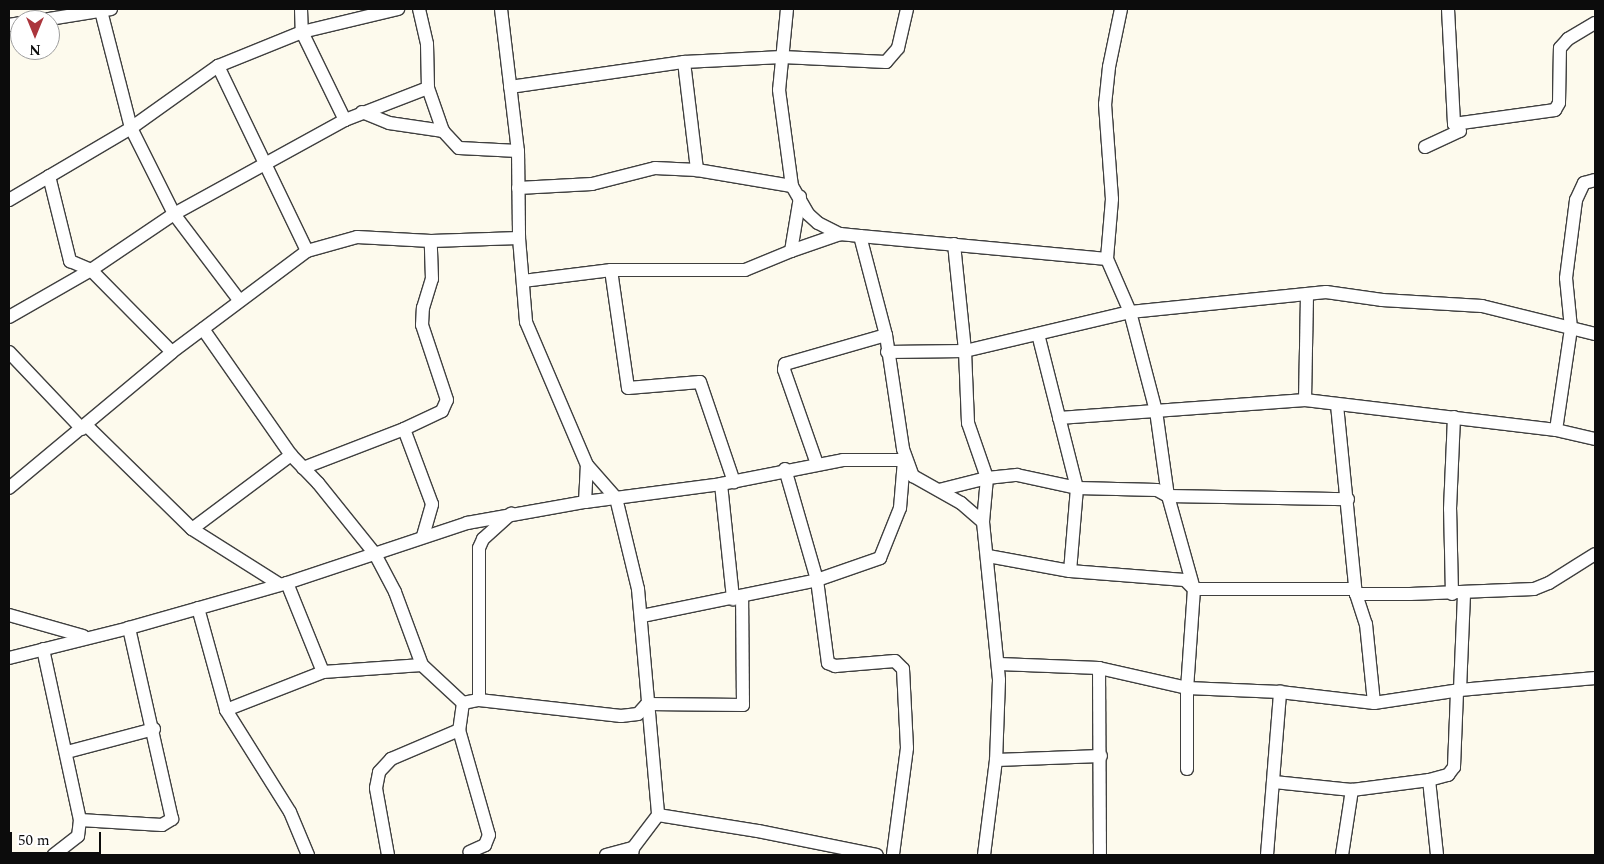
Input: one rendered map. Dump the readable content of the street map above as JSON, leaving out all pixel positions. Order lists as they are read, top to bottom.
{
  "scale_bar": "50 m",
  "north": "bottom"
}
